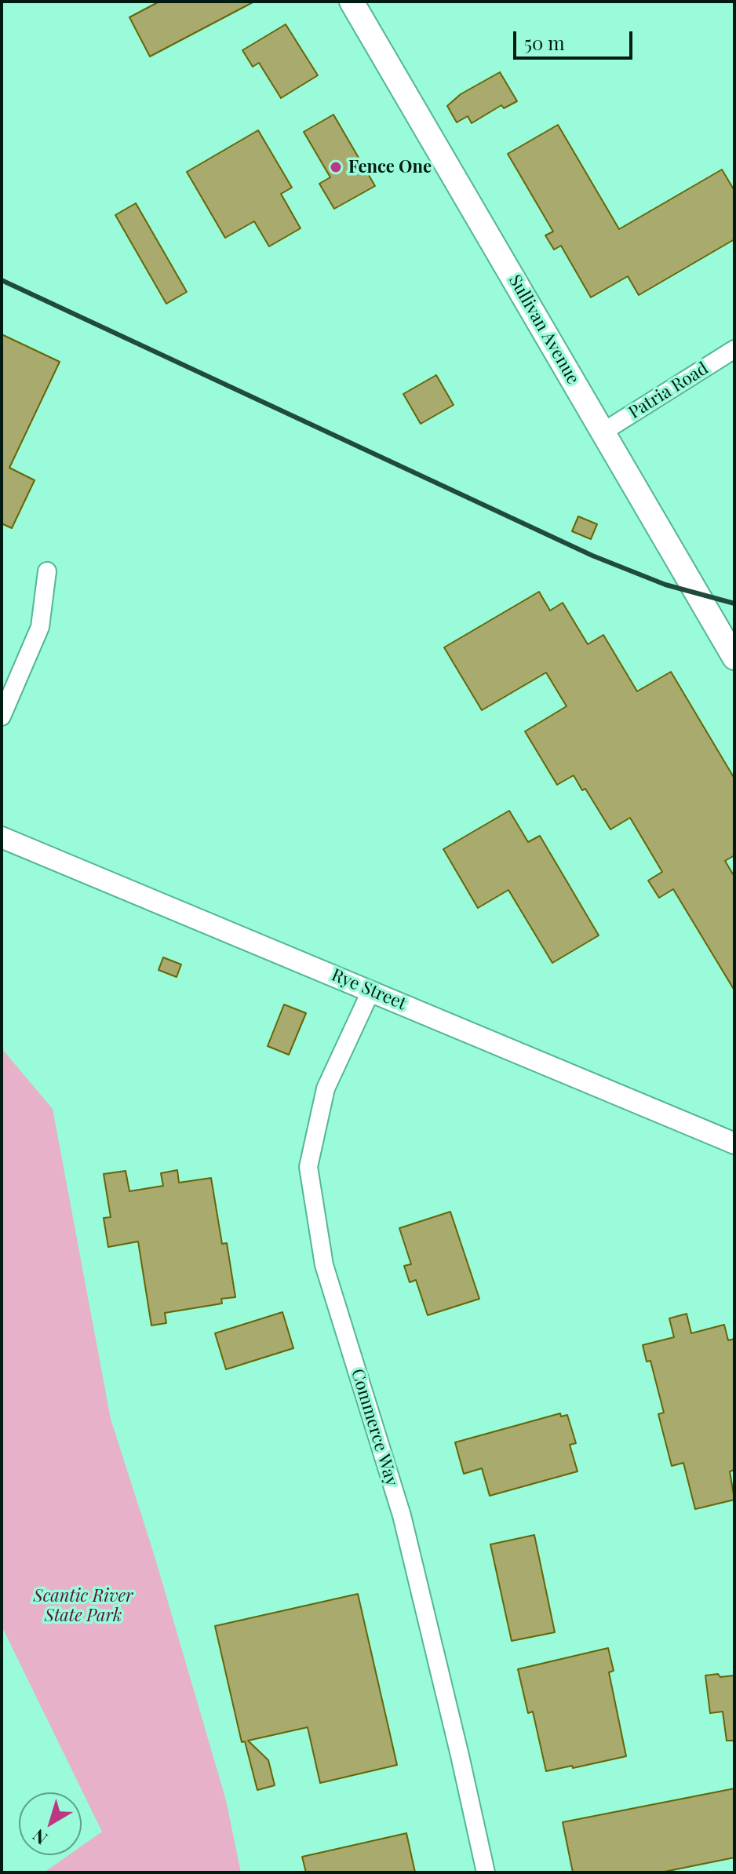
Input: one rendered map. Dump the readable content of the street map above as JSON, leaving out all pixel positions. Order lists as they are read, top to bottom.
{
  "streets": {
    "main road": ["Sullivan Avenue"],
    "street": ["Patria Road", "Rye Street", "Commerce Way"]
  },
  "crossings": [
    ["Sullivan Avenue", "Patria Road"],
    ["Rye Street", "Commerce Way"]
  ],
  "parks": ["Scantic River State Park"],
  "places": ["Fence One"],
  "scale_bar": "50 m",
  "north": "bottom left"
}
